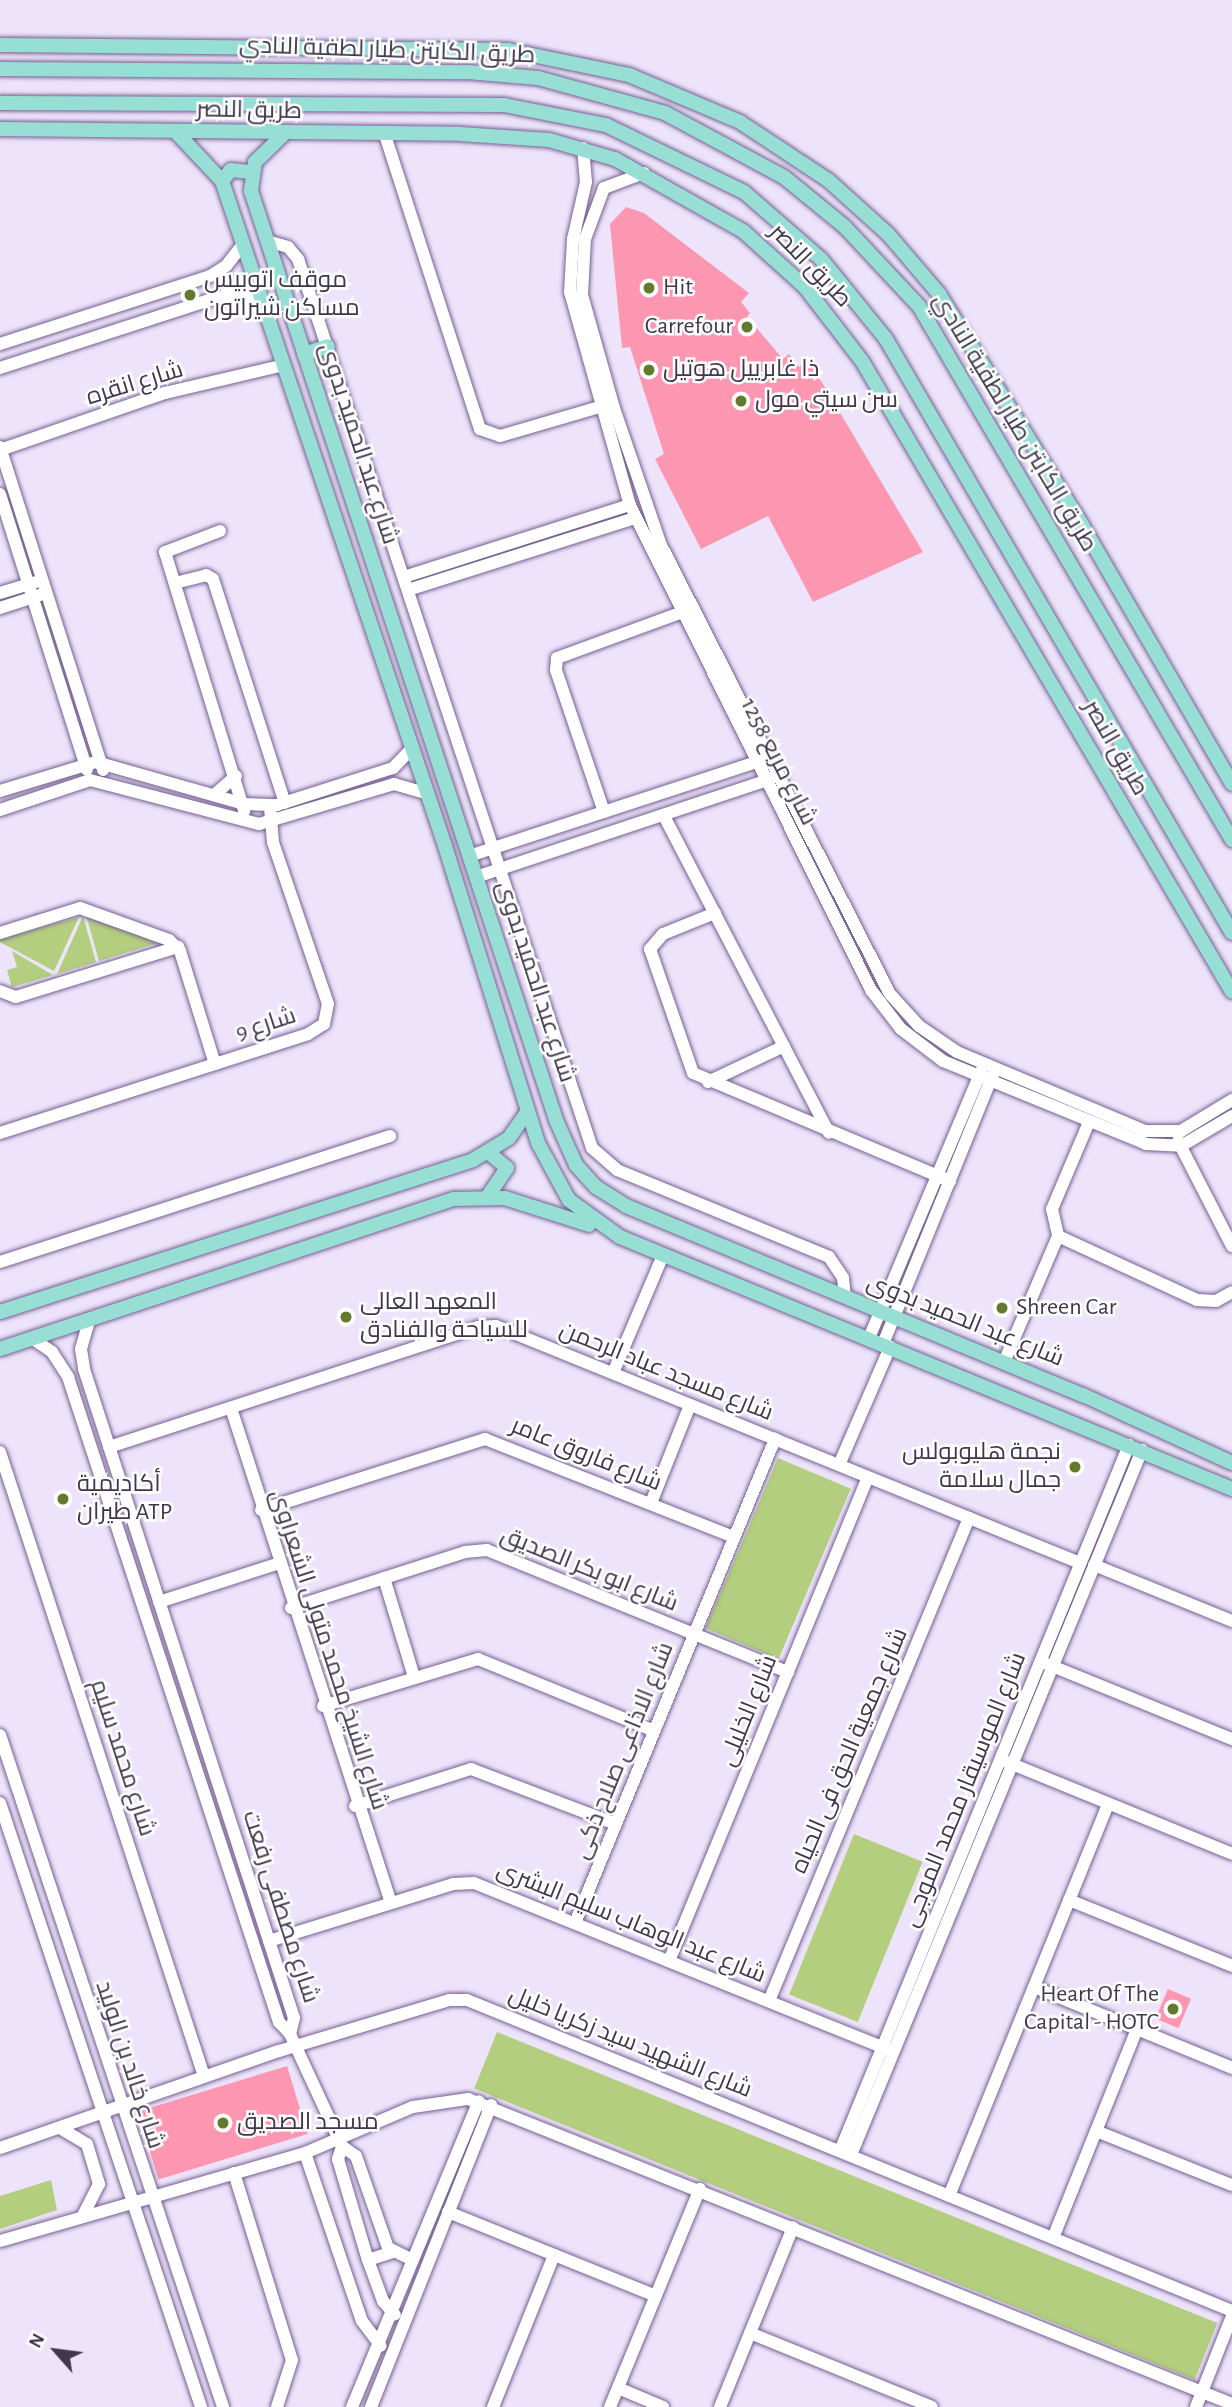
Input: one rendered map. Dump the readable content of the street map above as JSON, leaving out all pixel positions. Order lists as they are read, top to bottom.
{
  "streets": {
    "main road": ["طريق الكابتن طيار لطفية النادي", "طريق النصر", "شارع عبد الحميد بدوى"],
    "street": [
      "شارع انقره",
      "شارع مربع 1258",
      "شارع 9",
      "شارع مسجد عباد الرحمن",
      "شارع فاروق عامر",
      "شارع ابو بكر الصديق",
      "شارع الشيخ محمد متولى الشعراوى",
      "شارع الخليلى",
      "شارع الاذاعى صلاح ذكى",
      "شارع جمعية الحق فى الحياه",
      "شارع محمد سليم",
      "شارع الموسيقار محمد الموجى",
      "شارع مصطفى رفعت",
      "شارع عبد الوهاب سليم البشرى",
      "شارع الشهيد سيد زكريا خليل",
      "شارع خالد بن الوليد"
    ]
  },
  "crossings": [
    ["طريق النصر", "شارع عبد الحميد بدوى"],
    ["طريق النصر", "شارع مربع 1258"],
    ["شارع انقره", "شارع عبد الحميد بدوى"],
    ["شارع عبد الحميد بدوى", "شارع الموسيقار محمد الموجى"],
    ["شارع عبد الحميد بدوى", "شارع مصطفى رفعت"],
    ["شارع مسجد عباد الرحمن", "شارع الشيخ محمد متولى الشعراوى"],
    ["شارع مسجد عباد الرحمن", "شارع الخليلى"],
    ["شارع مسجد عباد الرحمن", "شارع الاذاعى صلاح ذكى"],
    ["شارع مسجد عباد الرحمن", "شارع جمعية الحق فى الحياه"],
    ["شارع مسجد عباد الرحمن", "شارع الموسيقار محمد الموجى"],
    ["شارع مسجد عباد الرحمن", "شارع مصطفى رفعت"],
    ["شارع فاروق عامر", "شارع الشيخ محمد متولى الشعراوى"],
    ["شارع فاروق عامر", "شارع الاذاعى صلاح ذكى"],
    ["شارع ابو بكر الصديق", "شارع الشيخ محمد متولى الشعراوى"],
    ["شارع ابو بكر الصديق", "شارع الخليلى"],
    ["شارع ابو بكر الصديق", "شارع الاذاعى صلاح ذكى"],
    ["شارع الشيخ محمد متولى الشعراوى", "شارع عبد الوهاب سليم البشرى"],
    ["شارع الخليلى", "شارع عبد الوهاب سليم البشرى"],
    ["شارع الاذاعى صلاح ذكى", "شارع عبد الوهاب سليم البشرى"],
    ["شارع جمعية الحق فى الحياه", "شارع عبد الوهاب سليم البشرى"],
    ["شارع محمد سليم", "شارع الشهيد سيد زكريا خليل"],
    ["شارع الموسيقار محمد الموجى", "شارع عبد الوهاب سليم البشرى"],
    ["شارع الموسيقار محمد الموجى", "شارع الشهيد سيد زكريا خليل"],
    ["شارع مصطفى رفعت", "شارع عبد الوهاب سليم البشرى"],
    ["شارع الشهيد سيد زكريا خليل", "شارع خالد بن الوليد"]
  ],
  "places": [
    "Hit",
    "موقف اتوبيس مساكن شيراتون",
    "Carrefour",
    "ذا غابرييل هوتيل",
    "سن سيتي مول",
    "Shreen Car",
    "المعهد العالى للسياحة والفنادق",
    "نجمة هليوبولس جمال سلامة",
    "أكاديمية طيران ATP",
    "Heart Of The Capital - HOTC",
    "مسجد الصديق"
  ],
  "north": "top left"
}
